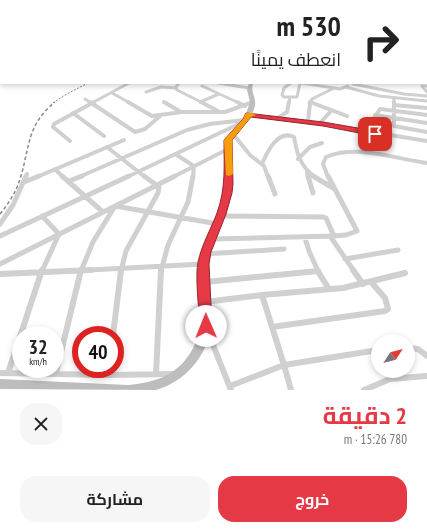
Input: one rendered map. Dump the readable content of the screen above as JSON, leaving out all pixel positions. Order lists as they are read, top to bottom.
{
  "north": "top right",
  "page": {
    "turn": ["530 m", "انعطف يمينًا"],
    "speed": "32 km/h",
    "limit": "40",
    "heading": ["2 دقيقة", "780 m · 15:26"],
    "buttons": ["خروج", "مشاركة"]
  }
}
